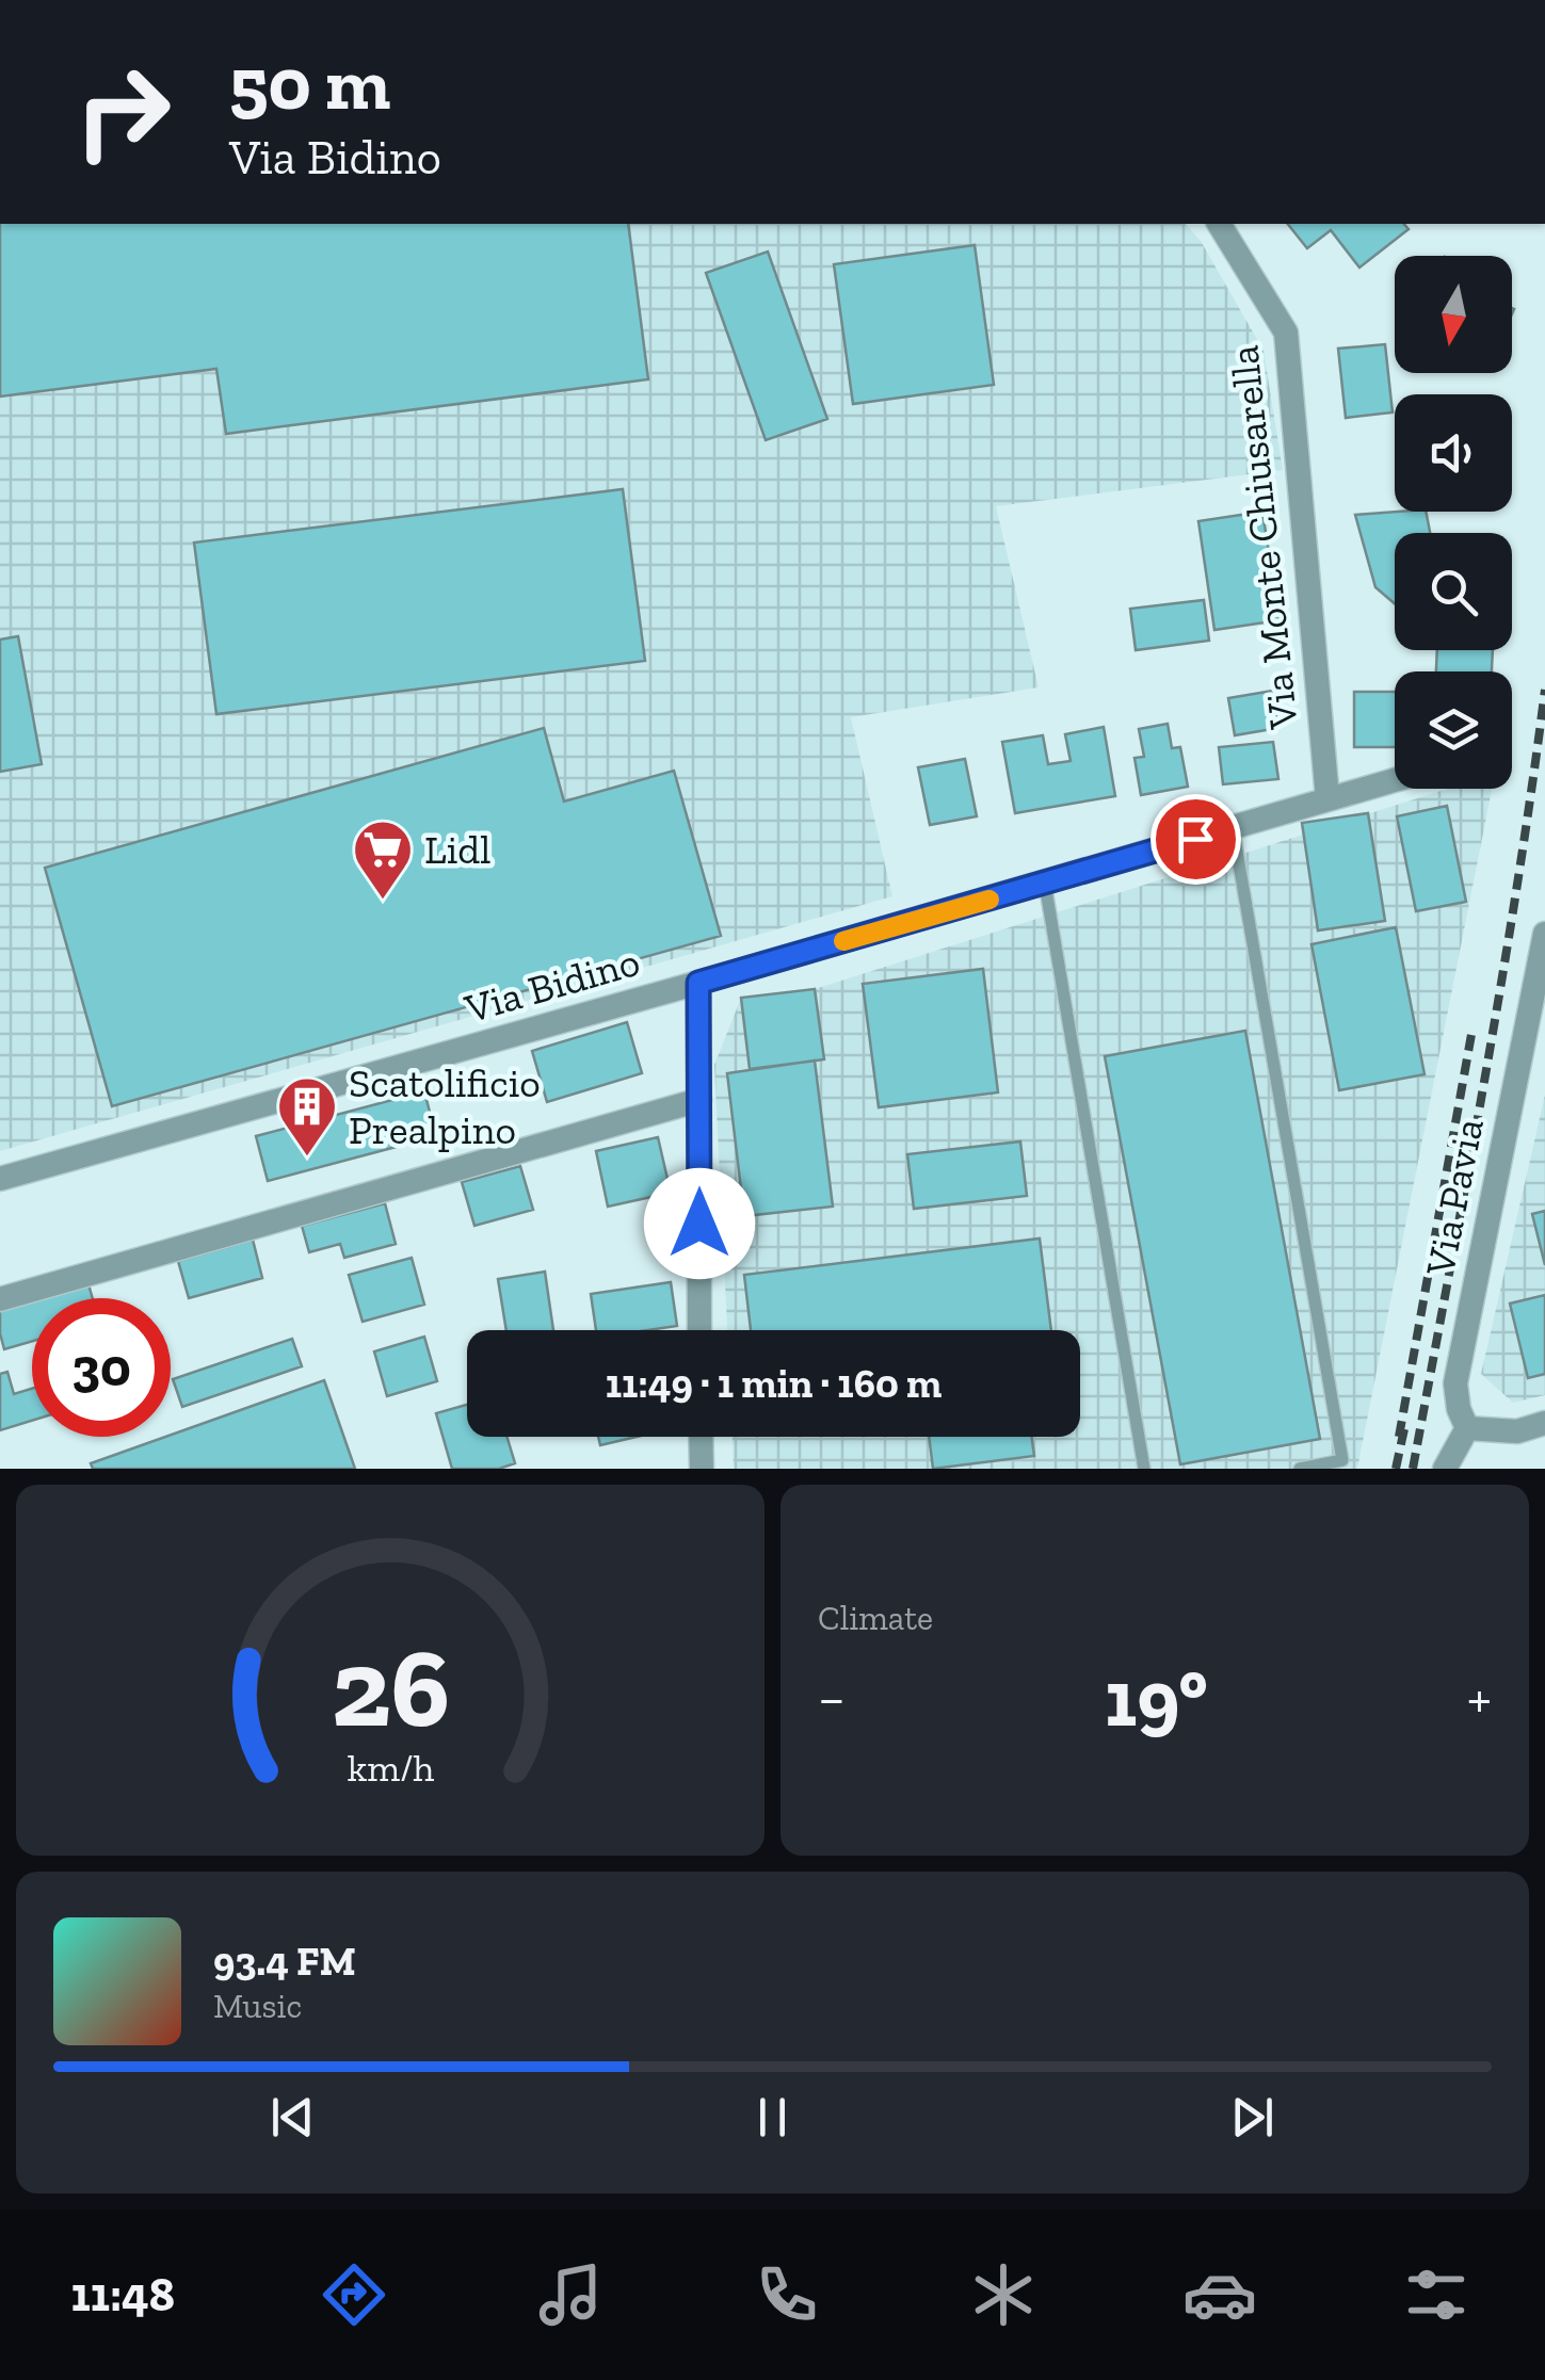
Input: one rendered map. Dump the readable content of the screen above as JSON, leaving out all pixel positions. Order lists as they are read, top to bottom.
{
  "streets": {
    "street": ["Via Monte Chiusarella", "Via Bidino", "Via Pavia"]
  },
  "crossings": [
    ["Via Monte Chiusarella", "Via Bidino"]
  ],
  "places": {
    "supermarket": ["Lidl"],
    "building": ["Scatolificio Prealpino"]
  },
  "north": "bottom",
  "page": {
    "turn": ["50 m", "Via Bidino"],
    "limit": "30",
    "trip": "11:49 · 1 min · 160 m",
    "tile": "Climate",
    "heat": ["−", "19°", "+"],
    "song": ["93.4 FM", "Music"],
    "tabs": "11:48",
    "gauge": ["26", "km/h"]
  }
}
